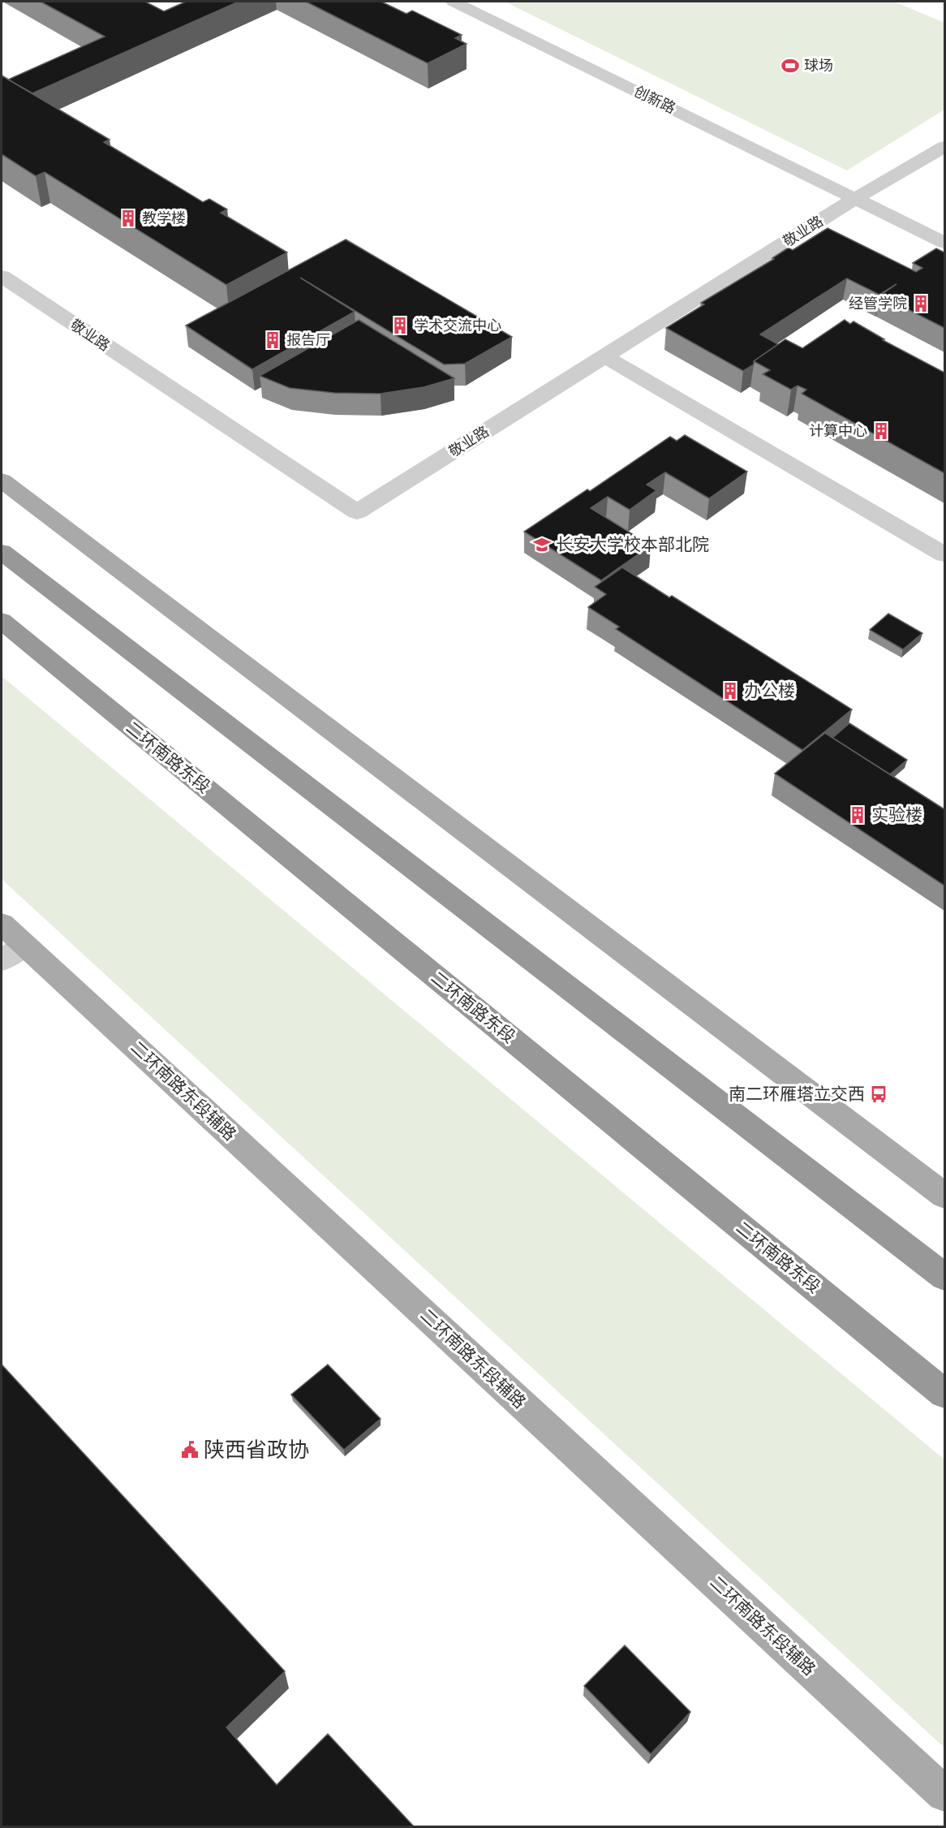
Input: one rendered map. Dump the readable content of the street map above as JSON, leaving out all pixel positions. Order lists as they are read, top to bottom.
{
  "streets": {
    "highway": ["二环南路东段"],
    "main road": ["二环南路东段辅路"],
    "street": ["创新路", "敬业路"]
  },
  "crossings": [
    ["创新路", "敬业路"]
  ],
  "places": {
    "sports": ["球场"],
    "building": [
      "教学楼",
      "经管学院",
      "学术交流中心",
      "报告厅",
      "计算中心",
      "办公楼",
      "实验楼"
    ],
    "school or university": ["长安大学校本部北院"],
    "bus stop": ["南二环雁塔立交西"],
    "public building": ["陕西省政协"]
  }
}
